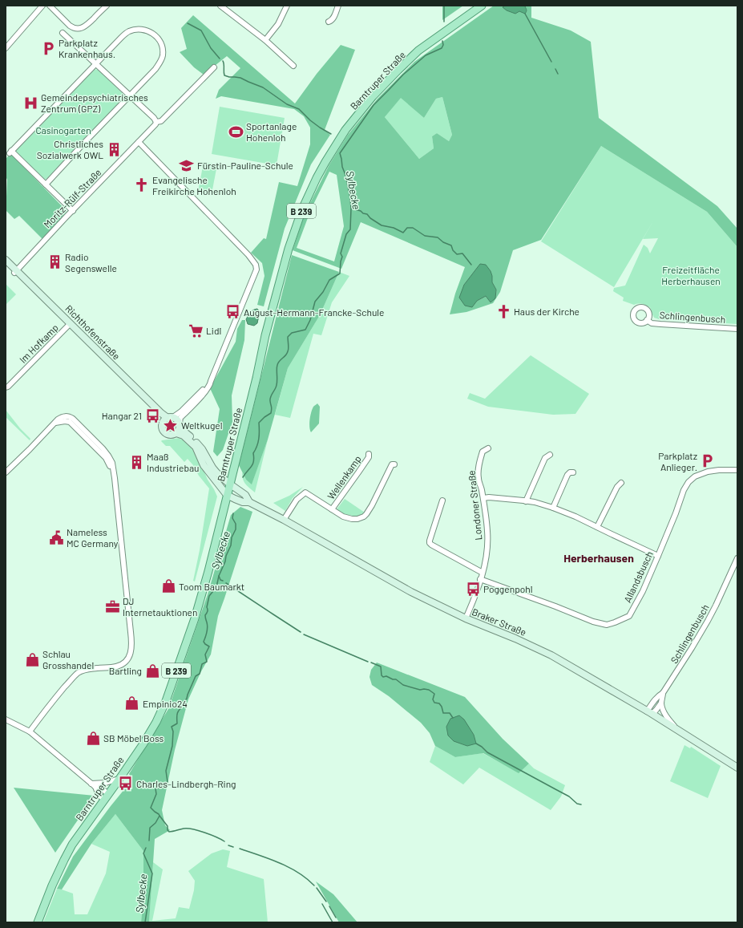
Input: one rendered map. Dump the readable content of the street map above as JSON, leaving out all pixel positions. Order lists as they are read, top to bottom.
{
  "streets": {
    "main road": ["Barntruper Straße", "B 239"],
    "street": [
      "Moritz-Rülf-Straße",
      "Schlingenbusch",
      "Richthofenstraße",
      "Im Hofkamp",
      "Wellenkamp",
      "Londoner Straße",
      "Allandsbusch",
      "Braker Straße"
    ]
  },
  "crossings": [
    ["Barntruper Straße", "Braker Straße"],
    ["Moritz-Rülf-Straße", "Richthofenstraße"],
    ["Schlingenbusch", "Braker Straße"],
    ["Richthofenstraße", "Im Hofkamp"],
    ["Wellenkamp", "Braker Straße"],
    ["Londoner Straße", "Allandsbusch"],
    ["Londoner Straße", "Braker Straße"]
  ],
  "districts": ["Herberhausen"],
  "water": ["Sylbecke"],
  "parks": ["Casinogarten", "Freizeitfläche Herberhausen"],
  "places": {
    "parking": ["Parkplatz Krankenhaus.", "Parkplatz Anlieger."],
    "hospital": ["Gemeindepsychiatrisches Zentrum (GPZ)"],
    "sports": ["Sportanlage Hohenloh"],
    "building": ["Christliches Sozialwerk OWL", "Radio Segenswelle", "Maaß Industriebau"],
    "school or university": ["Fürstin-Pauline-Schule"],
    "church": ["Evangelische Freikirche Hohenloh", "Haus der Kirche"],
    "bus stop": [
      "August-Hermann-Francke-Schule",
      "Hangar 21",
      "Poggenpohl",
      "Charles-Lindbergh-Ring"
    ],
    "supermarket": ["Lidl"],
    "place": ["Weltkugel"],
    "public building": ["Nameless MC Germany"],
    "shop": [
      "Toom Baumarkt",
      "Schlau Grosshandel",
      "Bartling",
      "Empinio24",
      "SB Möbel Boss"
    ],
    "office": ["DJ Internetauktionen"]
  }
}
